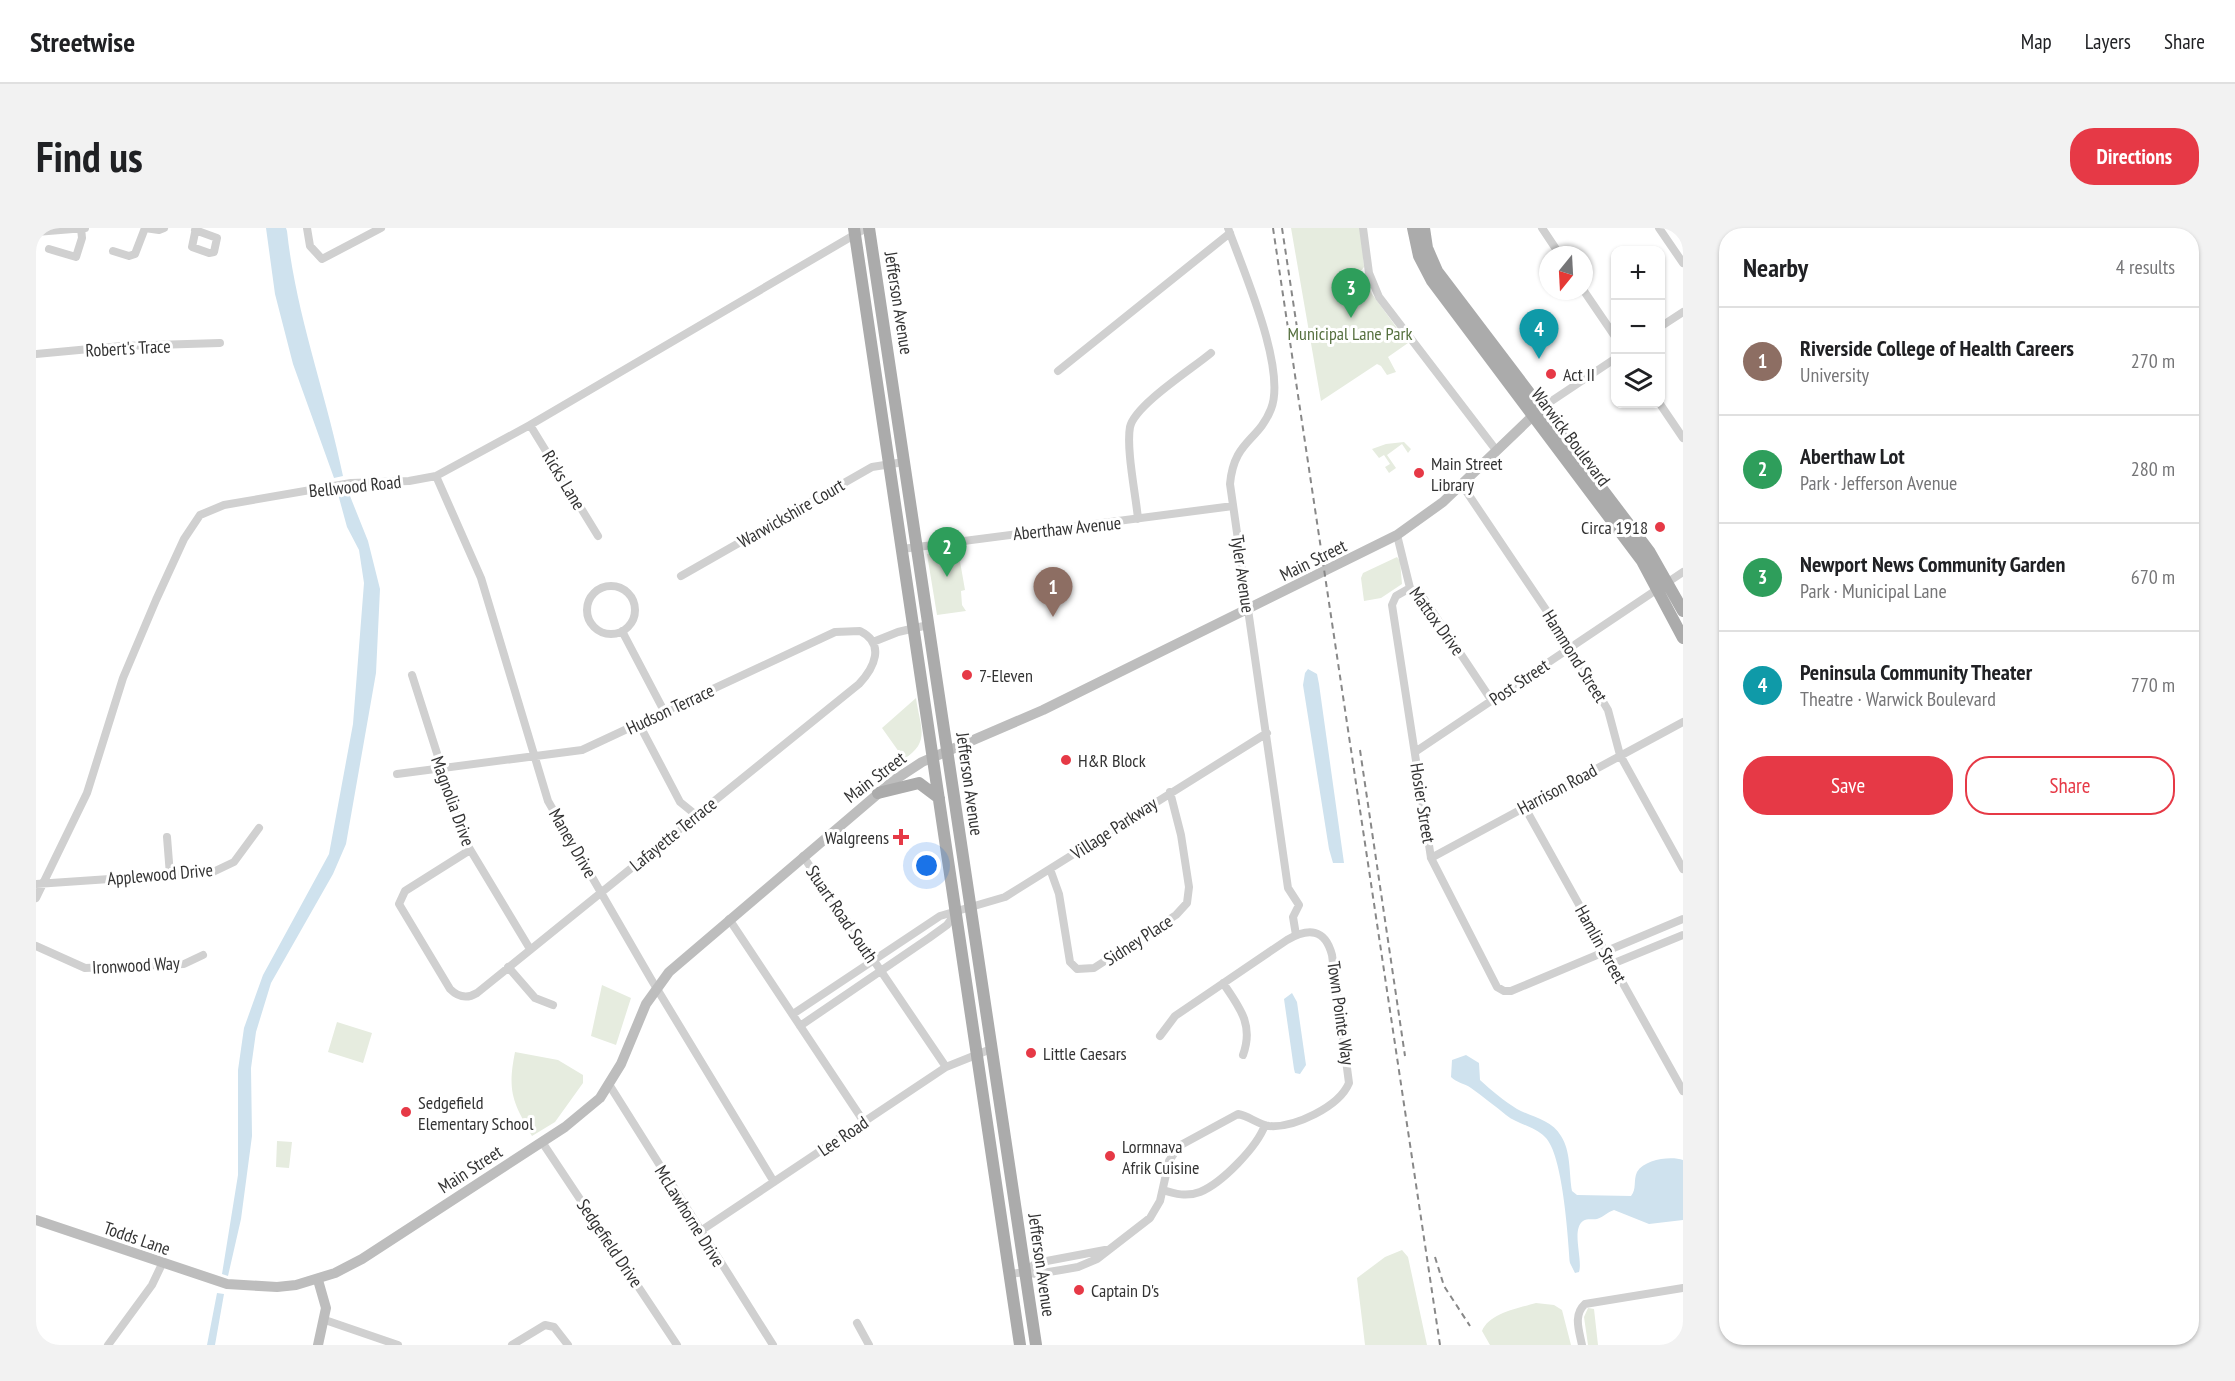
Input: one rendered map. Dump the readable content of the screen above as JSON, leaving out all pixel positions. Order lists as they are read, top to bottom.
{
  "streets": {
    "main road": [
      "Jefferson Avenue",
      "Warwick Boulevard",
      "Main Street",
      "Todds Lane"
    ],
    "street": [
      "Robert's Trace",
      "Ricks Lane",
      "Bellwood Road",
      "Warwickshire Court",
      "Aberthaw Avenue",
      "Tyler Avenue",
      "Mattox Drive",
      "Hammond Street",
      "Post Street",
      "Hudson Terrace",
      "Harrison Road",
      "Magnolia Drive",
      "Hosier Street",
      "Village Parkway",
      "Lafayette Terrace",
      "Maney Drive",
      "Applewood Drive",
      "Stuart Road South",
      "Sidney Place",
      "Hamlin Street",
      "Ironwood Way",
      "Town Pointe Way",
      "Lee Road",
      "McLawhorne Drive",
      "Sedgefield Drive"
    ]
  },
  "crossings": [
    ["Jefferson Avenue", "Bellwood Road"],
    ["Jefferson Avenue", "Warwickshire Court"],
    ["Jefferson Avenue", "Aberthaw Avenue"],
    ["Jefferson Avenue", "Main Street"],
    ["Jefferson Avenue", "Village Parkway"],
    ["Jefferson Avenue", "Lee Road"],
    ["Warwick Boulevard", "Main Street"],
    ["Warwick Boulevard", "Post Street"],
    ["Ricks Lane", "Bellwood Road"],
    ["Bellwood Road", "Maney Drive"],
    ["Bellwood Road", "Applewood Drive"],
    ["Aberthaw Avenue", "Tyler Avenue"],
    ["Main Street", "Tyler Avenue"],
    ["Main Street", "Mattox Drive"],
    ["Main Street", "Hammond Street"],
    ["Main Street", "Maney Drive"],
    ["Main Street", "Stuart Road South"],
    ["Main Street", "McLawhorne Drive"],
    ["Main Street", "Todds Lane"],
    ["Main Street", "Sedgefield Drive"],
    ["Tyler Avenue", "Village Parkway"],
    ["Tyler Avenue", "Town Pointe Way"],
    ["Mattox Drive", "Post Street"],
    ["Mattox Drive", "Hosier Street"],
    ["Hammond Street", "Post Street"],
    ["Hammond Street", "Harrison Road"],
    ["Post Street", "Hosier Street"],
    ["Hudson Terrace", "Magnolia Drive"],
    ["Hudson Terrace", "Lafayette Terrace"],
    ["Hudson Terrace", "Maney Drive"],
    ["Harrison Road", "Hosier Street"],
    ["Harrison Road", "Hamlin Street"],
    ["Magnolia Drive", "Lafayette Terrace"],
    ["Hosier Street", "Hamlin Street"],
    ["Village Parkway", "Stuart Road South"],
    ["Village Parkway", "Sidney Place"],
    ["Lafayette Terrace", "Maney Drive"],
    ["Maney Drive", "Lee Road"],
    ["Stuart Road South", "Lee Road"],
    ["Lee Road", "McLawhorne Drive"]
  ],
  "parks": ["Municipal Lane Park"],
  "places": {
    "other": [
      "Act II",
      "Main Street Library",
      "Circa 1918",
      "7-Eleven",
      "H&R Block",
      "Little Caesars",
      "Sedgefield Elementary School",
      "Lormnava Afrik Cuisine",
      "Captain D's"
    ],
    "health": ["Walgreens"]
  },
  "north": "bottom",
  "page": {
    "header": "Streetwise",
    "nav": ["Map", "Layers", "Share"],
    "buttons": [
      "Directions",
      ["Save", "Share"]
    ],
    "title": "Find us",
    "heading": ["Nearby", "4 results"],
    "map_buttons": ["+", "−"],
    "pins": [
      "3",
      "4",
      "2",
      "1"
    ],
    "list": [
      {
        "mark": "1",
        "name": "Riverside College of Health Careers",
        "note": "University",
        "value": "270 m"
      },
      {
        "mark": "2",
        "name": "Aberthaw Lot",
        "note": "Park · Jefferson Avenue",
        "value": "280 m"
      },
      {
        "mark": "3",
        "name": "Newport News Community Garden",
        "note": "Park · Municipal Lane",
        "value": "670 m"
      },
      {
        "mark": "4",
        "name": "Peninsula Community Theater",
        "note": "Theatre · Warwick Boulevard",
        "value": "770 m"
      }
    ]
  }
}
